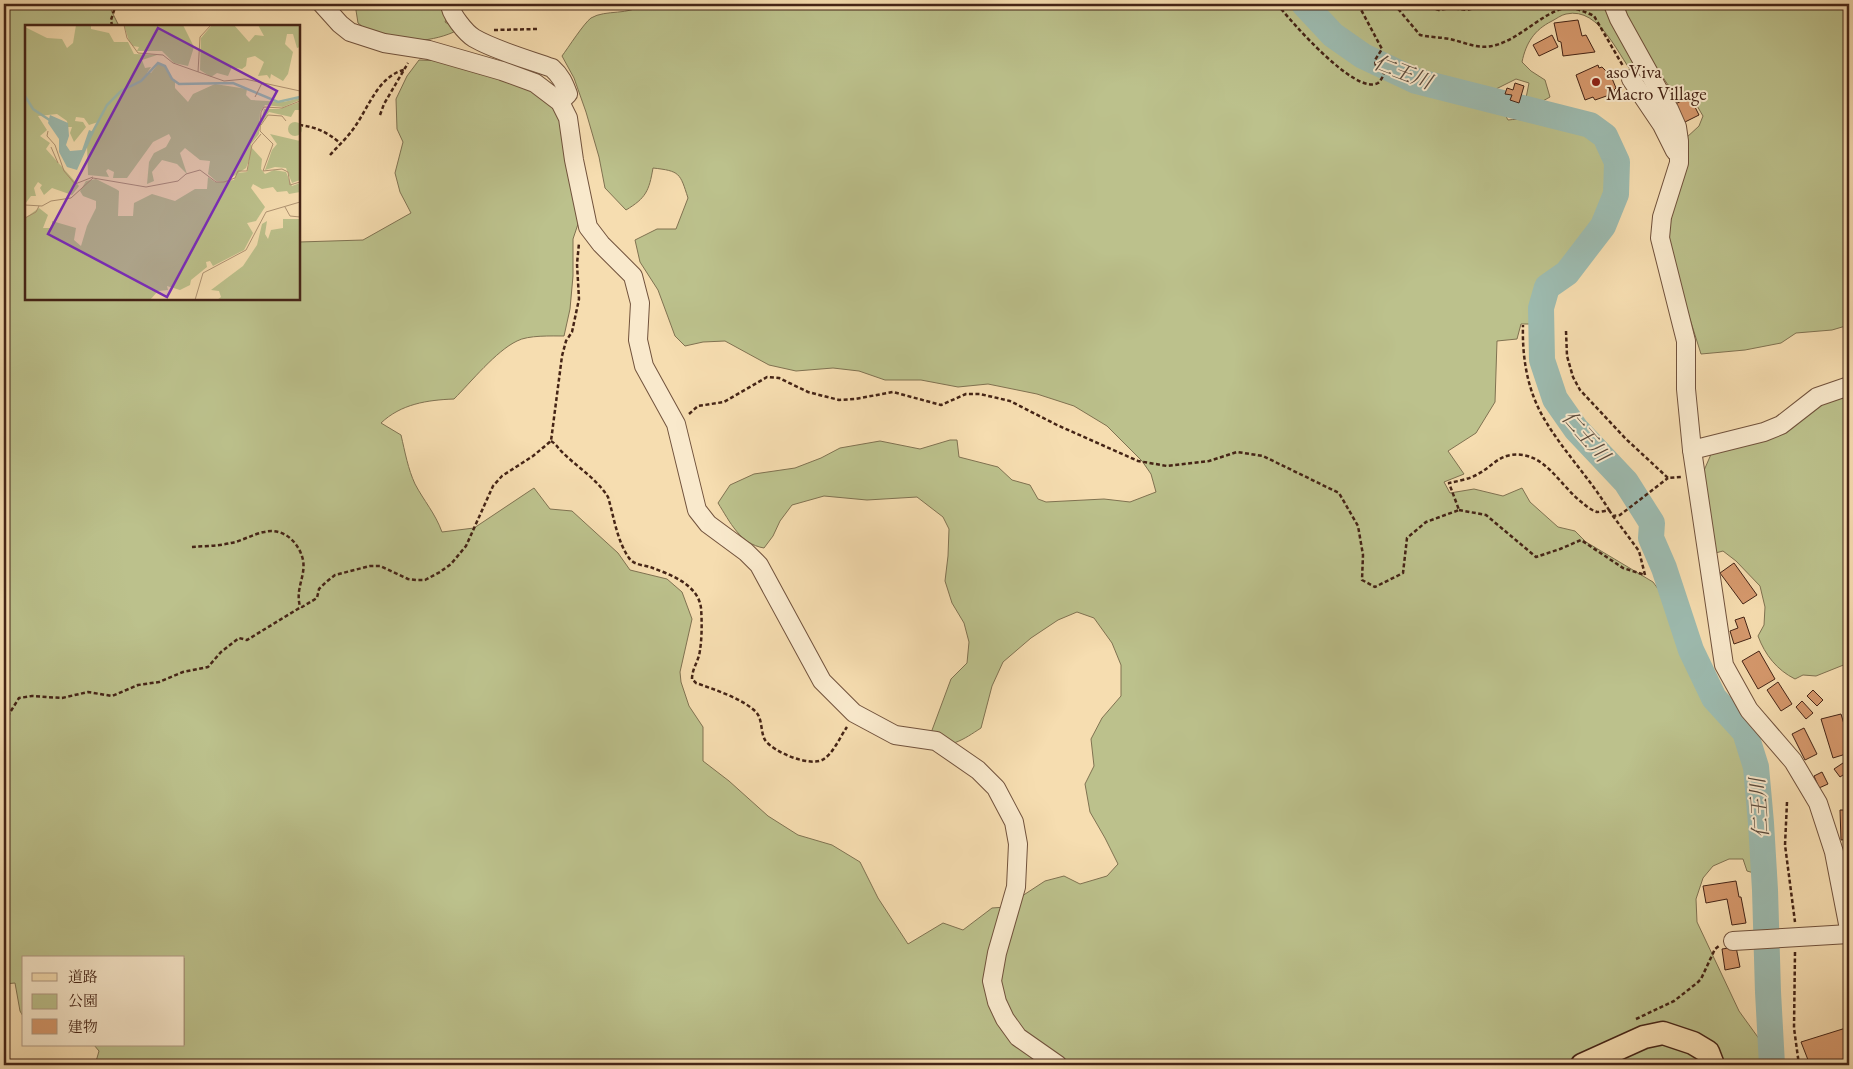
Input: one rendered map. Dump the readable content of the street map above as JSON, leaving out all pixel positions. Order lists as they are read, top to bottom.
{
  "water": ["仁王川"],
  "places": ["asoViva Macro Village"],
  "legend": ["道路", "公園", "建物"]
}
